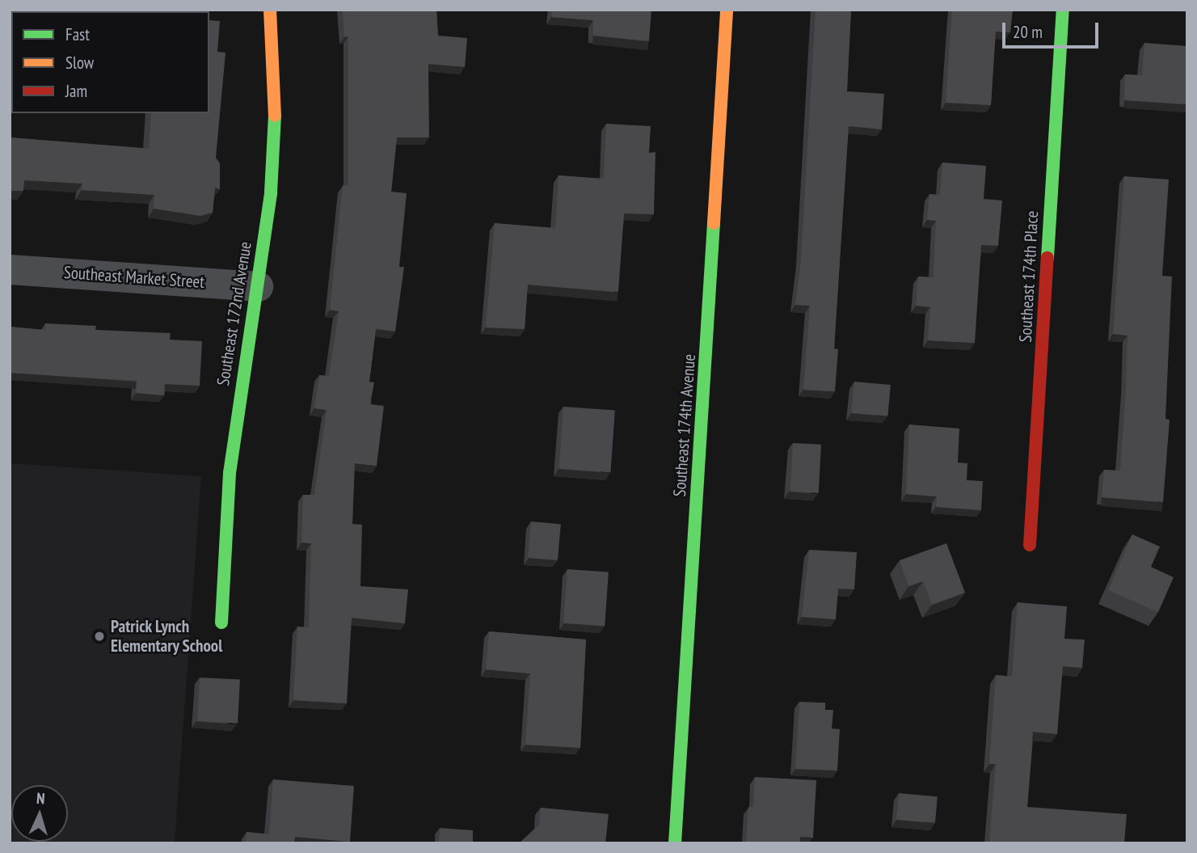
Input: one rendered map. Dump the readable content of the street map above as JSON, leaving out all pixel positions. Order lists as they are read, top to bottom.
{
  "streets": {
    "street": [
      "Southeast 174th Place",
      "Southeast Market Street",
      "Southeast 172nd Avenue",
      "Southeast 174th Avenue"
    ]
  },
  "crossings": [
    ["Southeast Market Street", "Southeast 172nd Avenue"]
  ],
  "places": ["Patrick Lynch Elementary School"],
  "legend": ["Fast", "Slow", "Jam"],
  "scale_bar": "20 m",
  "north": "top"
}
